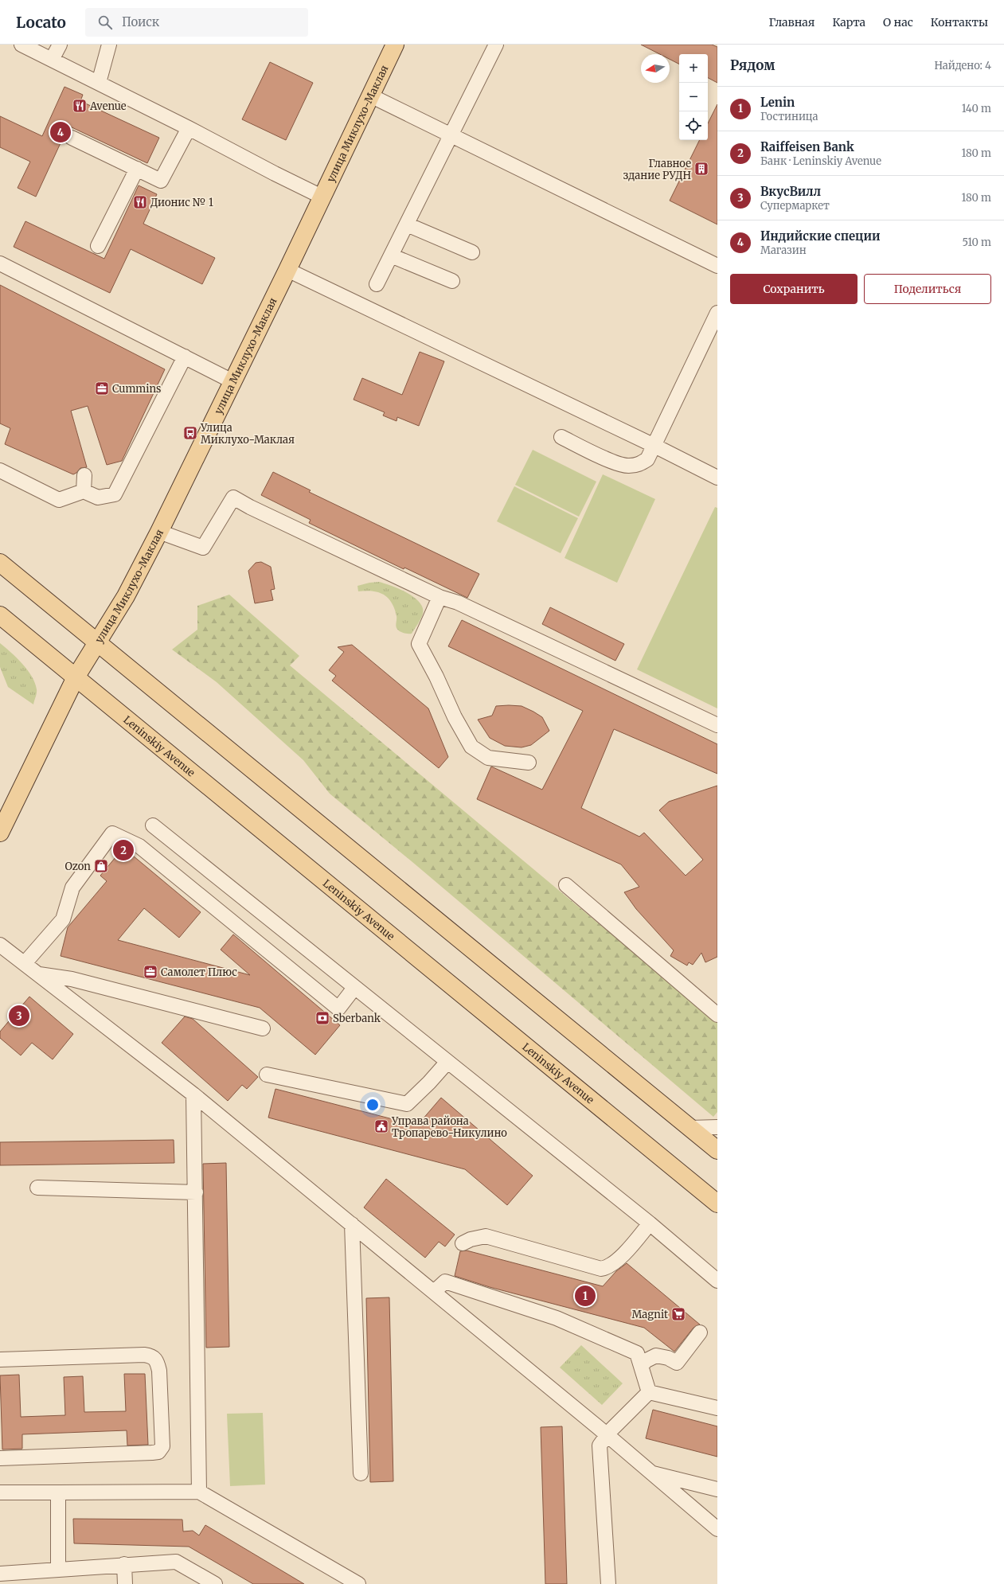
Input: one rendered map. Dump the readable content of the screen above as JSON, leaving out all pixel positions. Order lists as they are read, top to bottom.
{
  "streets": {
    "main road": ["улица Миклухо-Маклая", "Leninskiy Avenue"]
  },
  "crossings": [
    ["улица Миклухо-Маклая", "Leninskiy Avenue"]
  ],
  "places": {
    "restaurant": ["Avenue", "Дионис № 1"],
    "building": ["Главное здание РУДН"],
    "office": ["Cummins", "Самолет Плюс"],
    "bus stop": ["Улица Миклухо-Маклая"],
    "shop": ["Ozon"],
    "bank": ["Sberbank"],
    "public building": ["Управа района Тропарево-Никулино"],
    "supermarket": ["Magnit"]
  },
  "north": "left",
  "page": {
    "header": "Locato",
    "search": "Поиск",
    "nav": [
      "Главная",
      "Карта",
      "О нас",
      "Контакты"
    ],
    "heading": ["Рядом", "Найдено: 4"],
    "map_buttons": ["+", "−"],
    "list": [
      {
        "mark": "1",
        "name": "Lenin",
        "note": "Гостиница",
        "value": "140 m"
      },
      {
        "mark": "2",
        "name": "Raiffeisen Bank",
        "note": "Банк · Leninskiy Avenue",
        "value": "180 m"
      },
      {
        "mark": "3",
        "name": "ВкусВилл",
        "note": "Супермаркет",
        "value": "180 m"
      },
      {
        "mark": "4",
        "name": "Индийские специи",
        "note": "Магазин",
        "value": "510 m"
      }
    ],
    "pins": [
      "4",
      "2",
      "3",
      "1"
    ],
    "buttons": ["Сохранить", "Поделиться"]
  }
}
